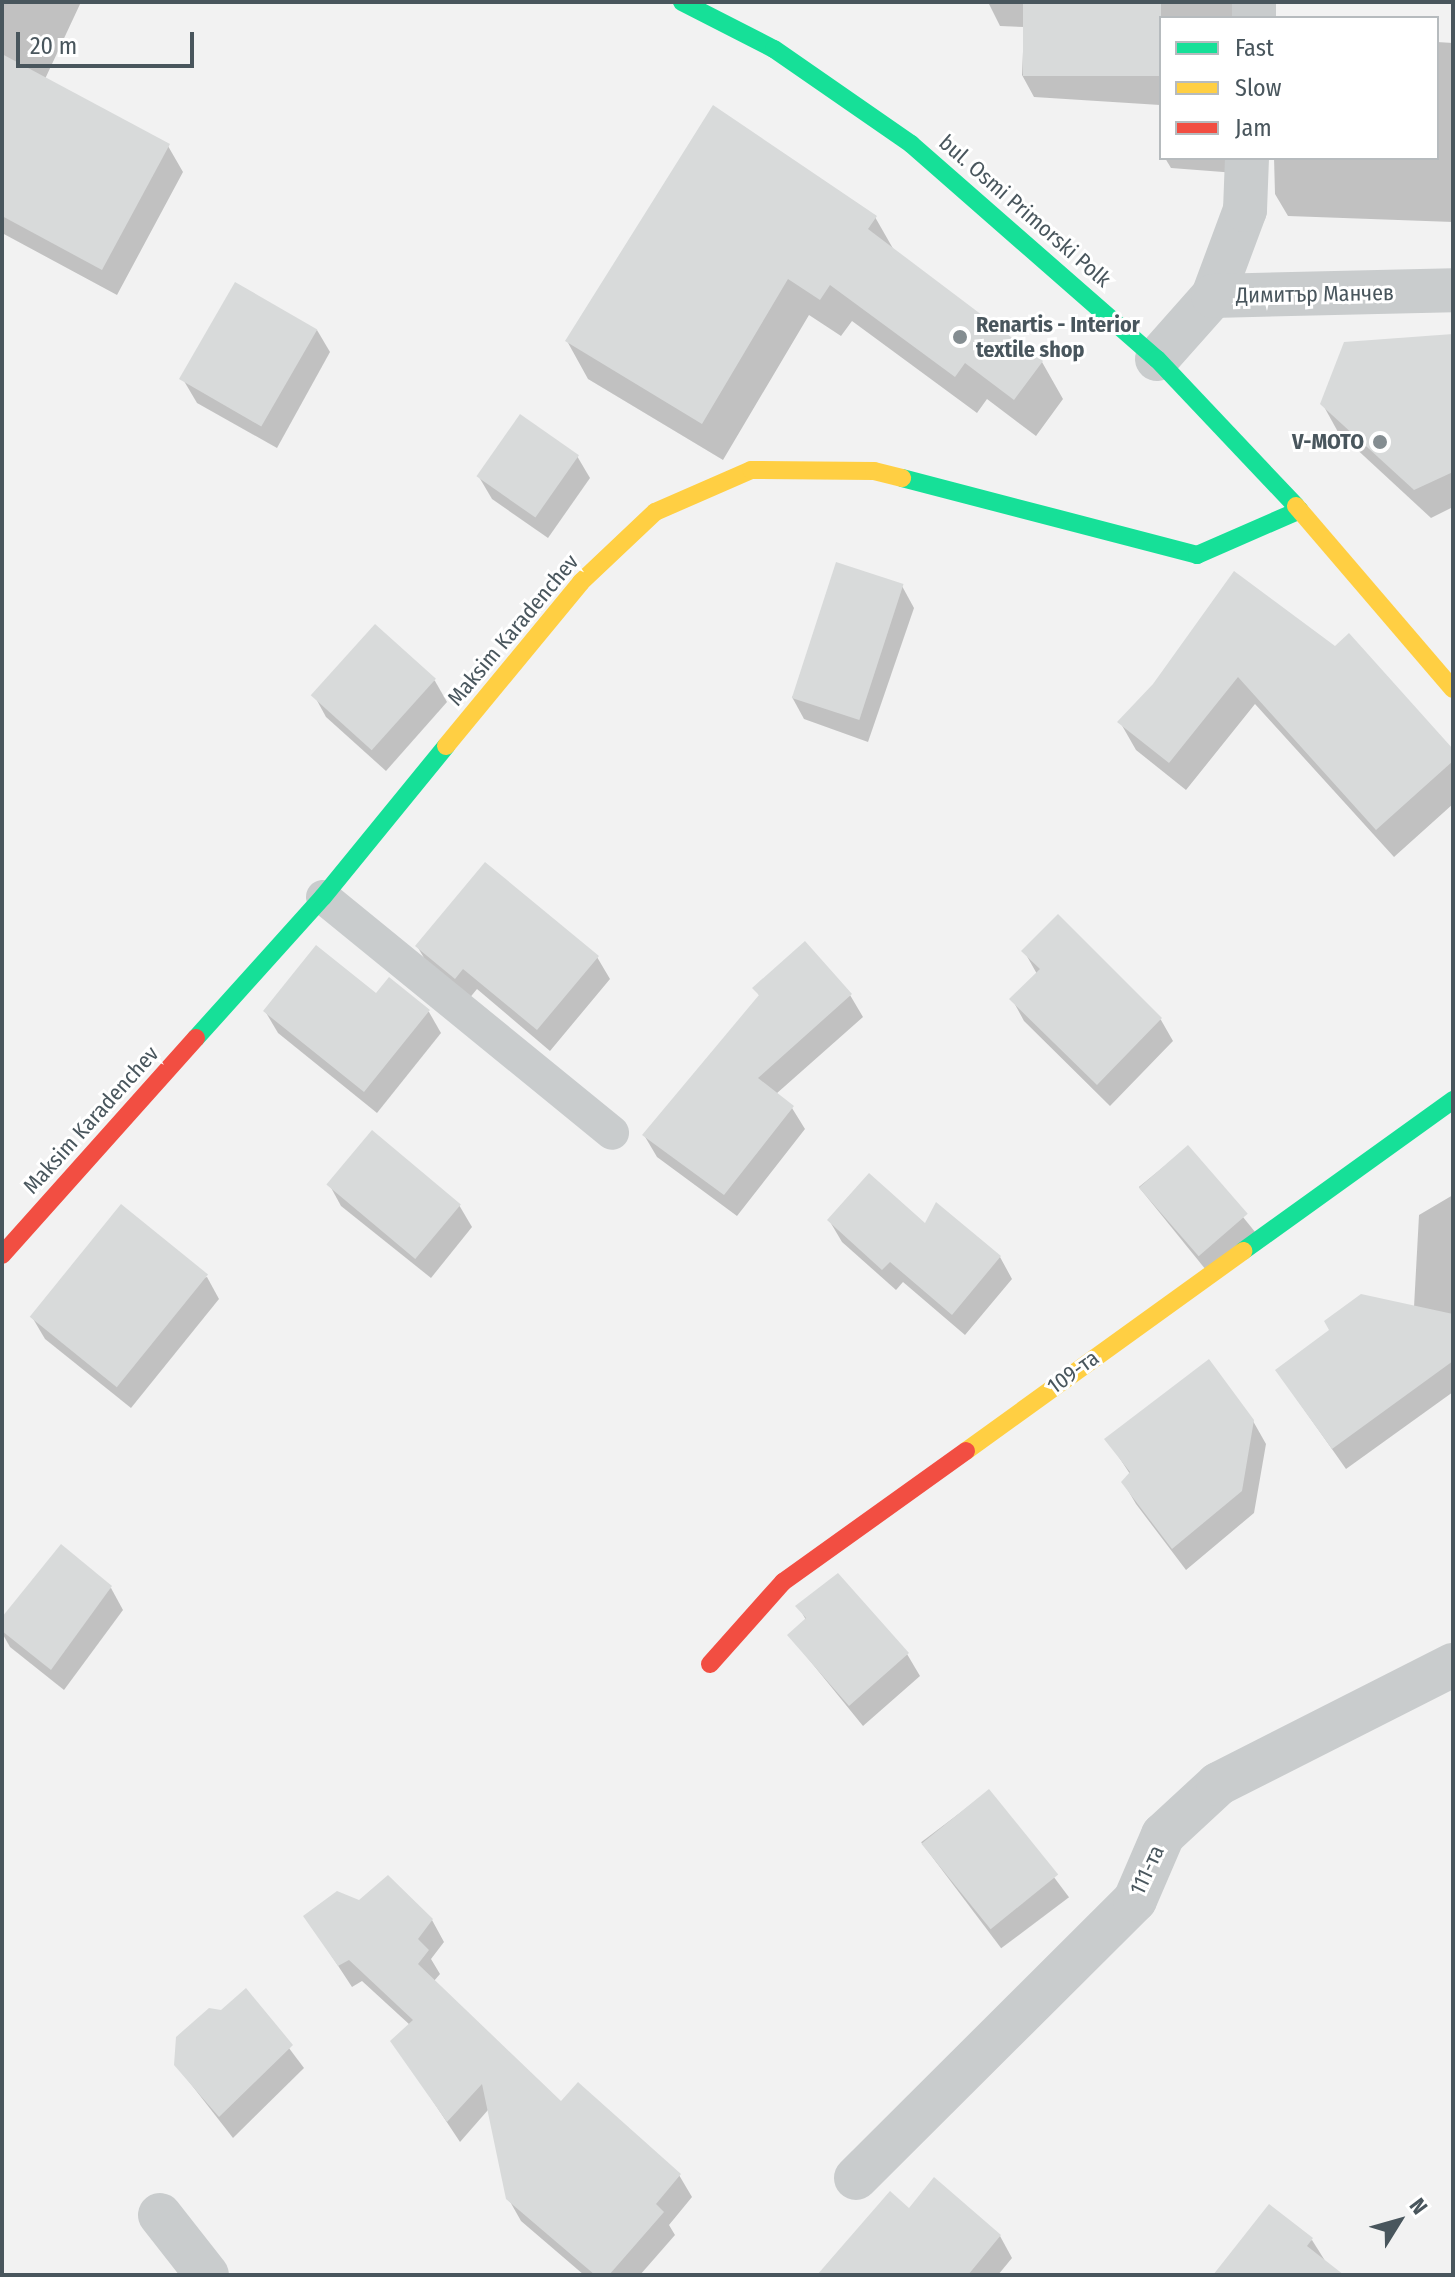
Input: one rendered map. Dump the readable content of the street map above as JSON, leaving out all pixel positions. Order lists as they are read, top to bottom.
{
  "streets": {
    "street": [
      "bul. Osmi Primorski Polk",
      "Димитър Манчев",
      "Maksim Karadenchev",
      "109-та",
      "111-та"
    ]
  },
  "crossings": [
    ["bul. Osmi Primorski Polk", "Димитър Манчев"],
    ["bul. Osmi Primorski Polk", "Maksim Karadenchev"]
  ],
  "places": ["Renartis - Interior textile shop", "V-MOTO"],
  "legend": ["Fast", "Slow", "Jam"],
  "scale_bar": "20 m",
  "north": "top right"
}
